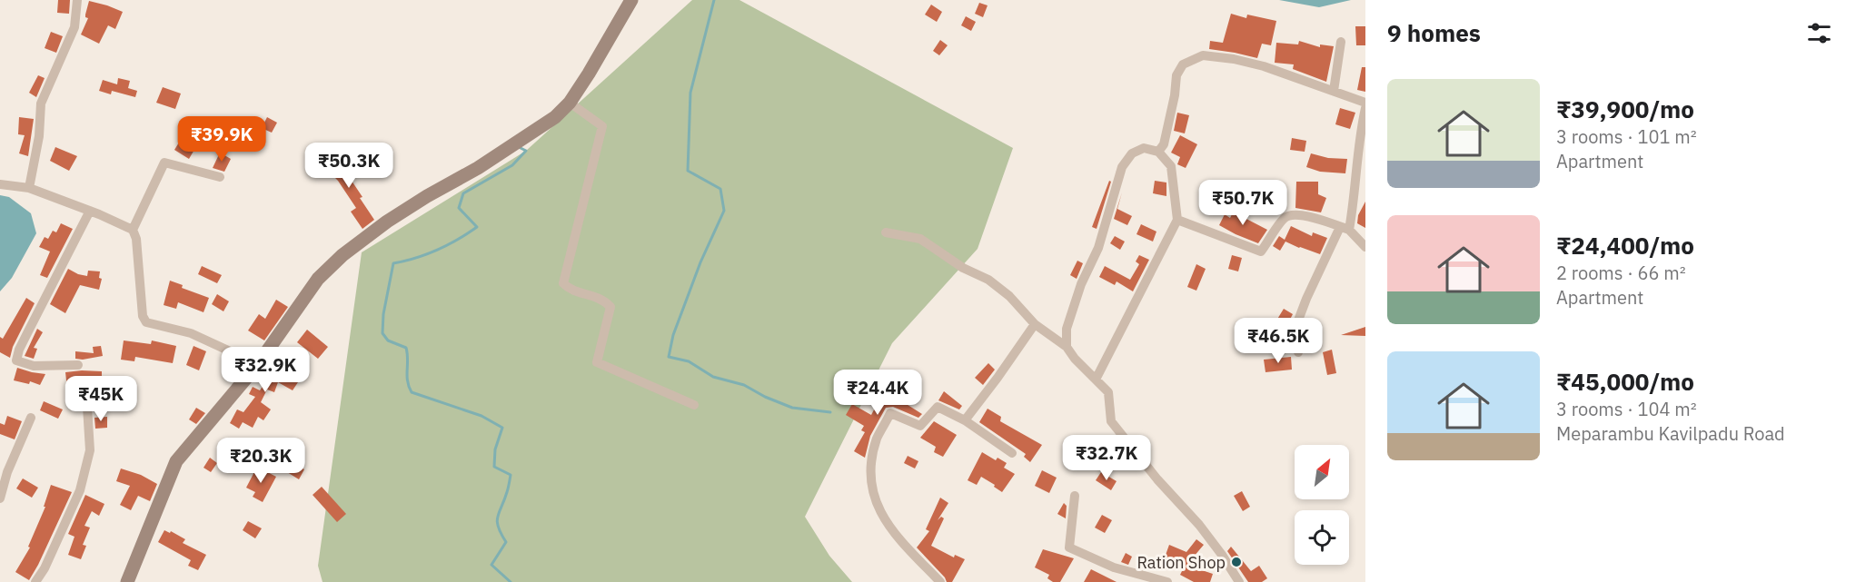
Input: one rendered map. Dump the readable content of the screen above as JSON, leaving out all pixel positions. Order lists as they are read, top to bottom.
{
  "places": ["Ration Shop"],
  "north": "top right",
  "page": {
    "heading": "9 homes",
    "list": [
      {
        "name": "₹39,900/mo",
        "note": "3 rooms · 101 m² · Apartment"
      },
      {
        "name": "₹24,400/mo",
        "note": "2 rooms · 66 m² · Apartment"
      },
      {
        "name": "₹45,000/mo",
        "note": "3 rooms · 104 m² · Meparambu Kavilpadu Road"
      }
    ],
    "price": [
      "₹39.9K",
      "₹50.3K",
      "₹50.7K",
      "₹46.5K",
      "₹32.9K",
      "₹24.4K",
      "₹45K",
      "₹32.7K",
      "₹20.3K"
    ]
  }
}
